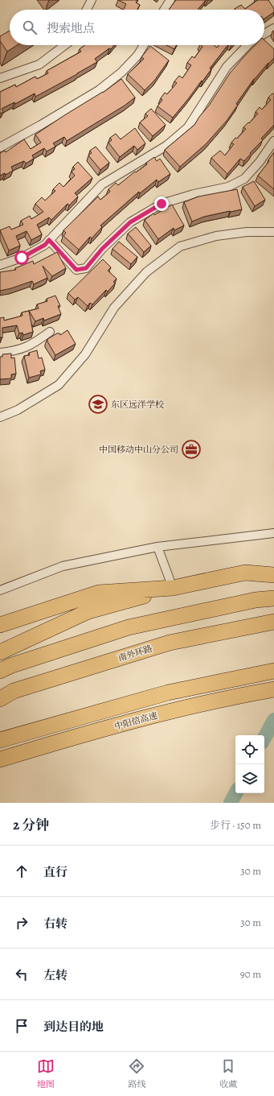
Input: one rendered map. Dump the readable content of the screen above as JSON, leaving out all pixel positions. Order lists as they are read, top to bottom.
{
  "streets": {
    "highway": ["南外环路", "中阳信高速"]
  },
  "places": {
    "school or university": ["东区远洋学校"],
    "office": ["中国移动中山分公司"]
  },
  "page": {
    "search": "搜索地点",
    "heading": ["2 分钟", "步行 · 150 m"],
    "list": [
      ["直行", "30 m"],
      ["右转", "30 m"],
      ["左转", "90 m"],
      "到达目的地"
    ],
    "nav": ["地图", "路线", "收藏"]
  }
}
